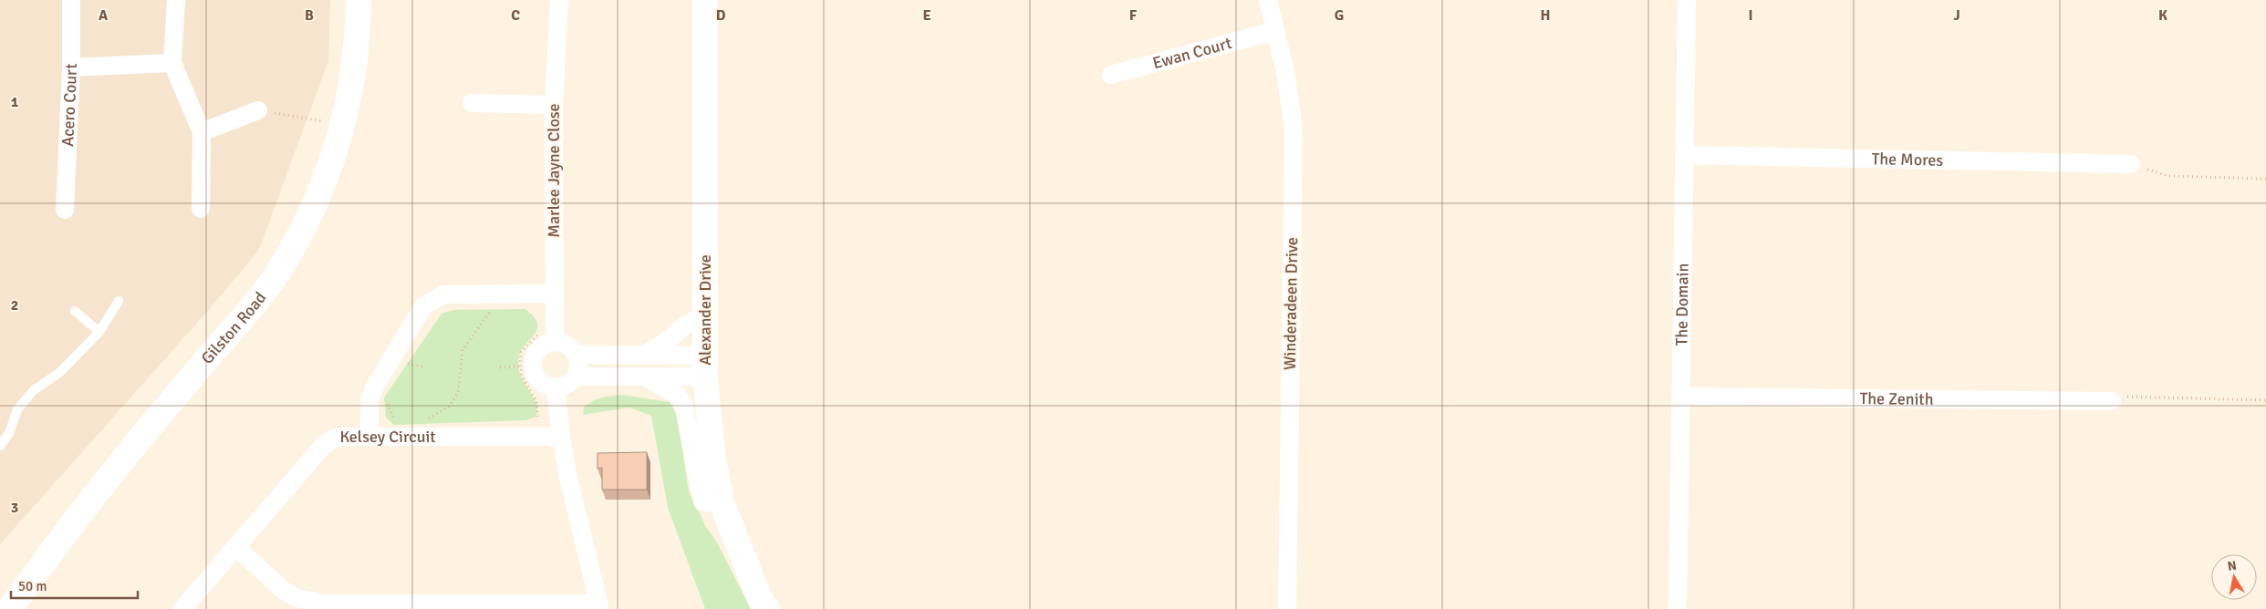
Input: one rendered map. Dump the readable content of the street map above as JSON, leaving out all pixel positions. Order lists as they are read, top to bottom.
{
  "streets": {
    "main road": ["Alexander Drive", "Gilston Road"],
    "street": [
      "Ewan Court",
      "Acero Court",
      "The Mores",
      "Marlee Jayne Close",
      "Winderadeen Drive",
      "The Domain",
      "The Zenith",
      "Kelsey Circuit"
    ]
  },
  "crossings": [
    ["Ewan Court", "Winderadeen Drive"],
    ["The Mores", "The Domain"],
    ["The Domain", "The Zenith"]
  ],
  "scale_bar": "50 m",
  "north": "top",
  "grid": {
    "columns": [
      "A",
      "B",
      "C",
      "D",
      "E",
      "F",
      "G",
      "H",
      "I",
      "J",
      "K"
    ],
    "rows": ["1", "2", "3"]
  }
}
